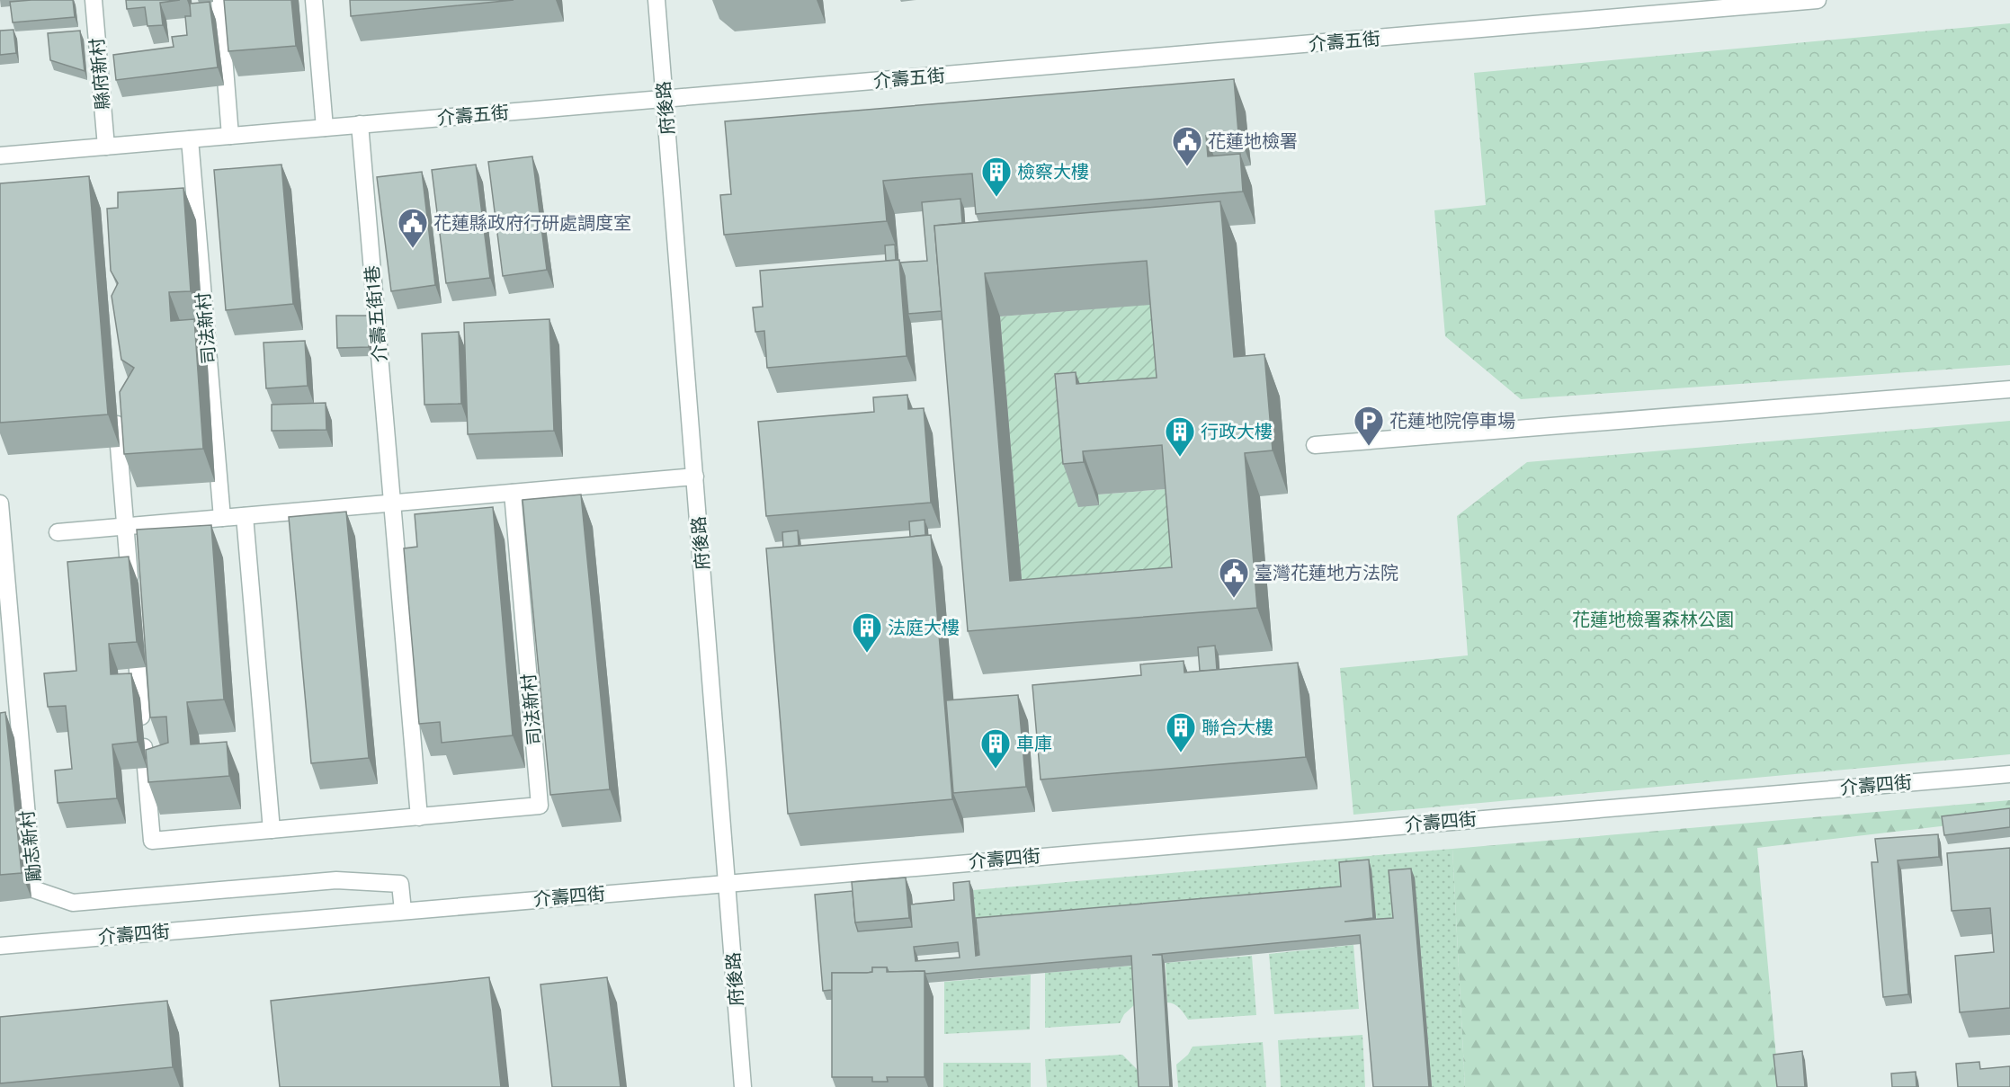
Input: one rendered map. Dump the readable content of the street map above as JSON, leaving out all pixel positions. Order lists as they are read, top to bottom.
{
  "streets": {
    "street": [
      "介壽五街",
      "縣府新村",
      "府後路",
      "介壽五街1巷",
      "司法新村",
      "介壽四街",
      "勵志新村"
    ]
  },
  "crossings": [
    ["介壽五街", "縣府新村"],
    ["介壽五街", "府後路"],
    ["介壽五街", "介壽五街1巷"],
    ["介壽五街", "司法新村"],
    ["府後路", "介壽四街"],
    ["介壽四街", "勵志新村"]
  ],
  "parks": ["花蓮地檢署森林公園"],
  "places": {
    "public building": ["花蓮地檢署", "花蓮縣政府行研處調度室", "臺灣花蓮地方法院"],
    "building": [
      "檢察大樓",
      "行政大樓",
      "法庭大樓",
      "聯合大樓",
      "車庫"
    ],
    "parking": ["花蓮地院停車場"]
  }
}
